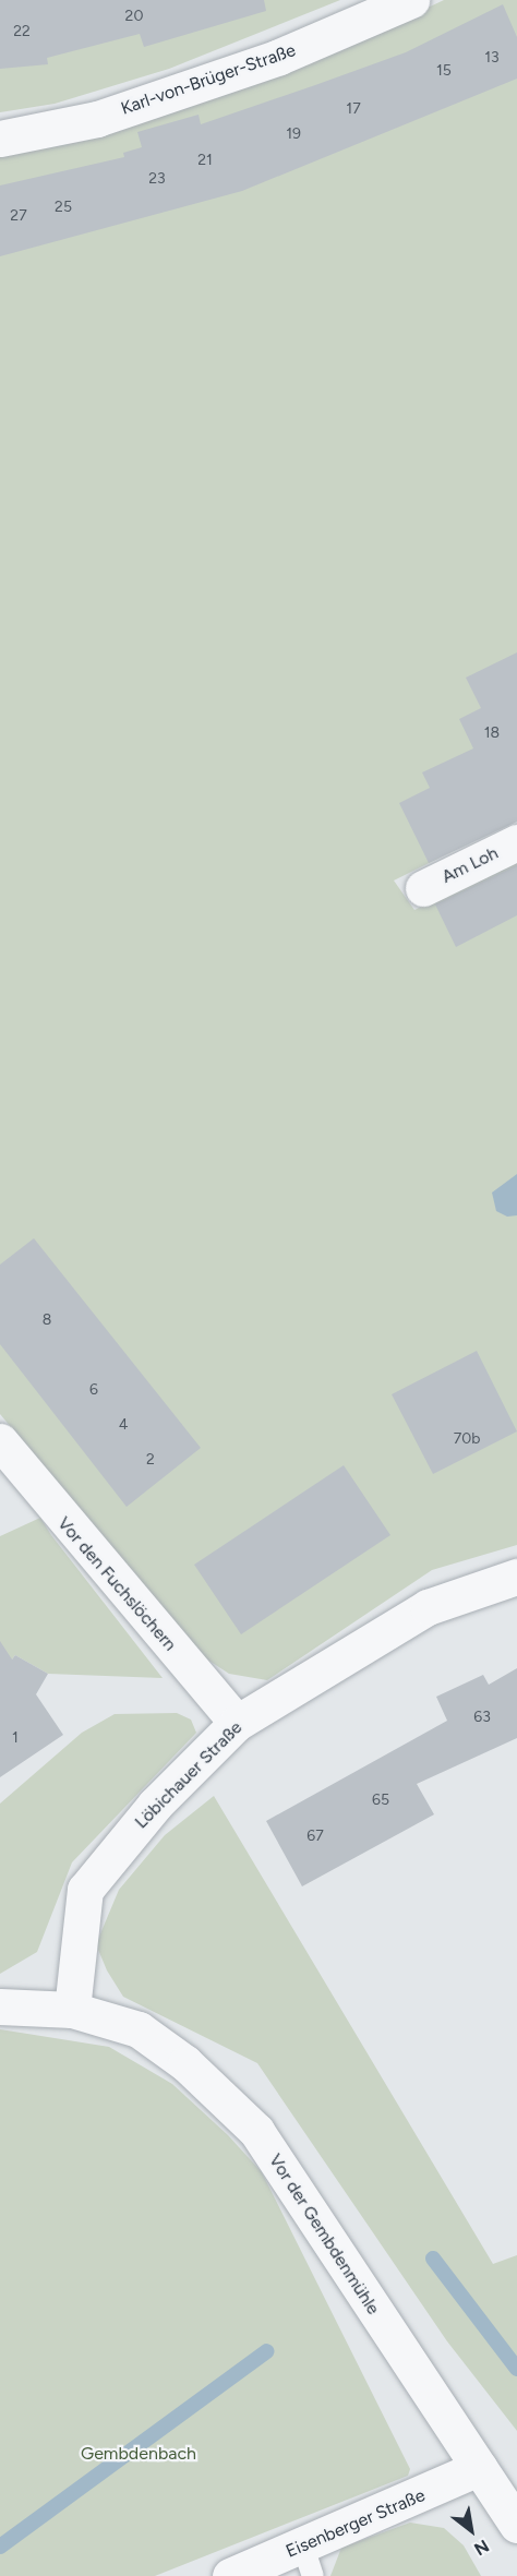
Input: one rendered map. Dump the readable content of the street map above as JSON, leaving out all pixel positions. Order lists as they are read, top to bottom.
{
  "streets": {
    "street": [
      "Karl-von-Brüger-Straße",
      "Am Loh",
      "Vor den Fuchslöchern",
      "Löbichauer Straße",
      "Vor der Gembdenmühle",
      "Eisenberger Straße"
    ]
  },
  "crossings": [
    ["Vor den Fuchslöchern", "Löbichauer Straße"],
    ["Löbichauer Straße", "Vor der Gembdenmühle"],
    ["Vor der Gembdenmühle", "Eisenberger Straße"]
  ],
  "parks": ["Gembdenbach"],
  "house_numbers": [
    "20",
    "22",
    "13",
    "15",
    "17",
    "19",
    "21",
    "23",
    "25",
    "27",
    "18",
    "8",
    "6",
    "4",
    "70b",
    "2",
    "63",
    "1",
    "65",
    "67"
  ],
  "north": "bottom right"
}
